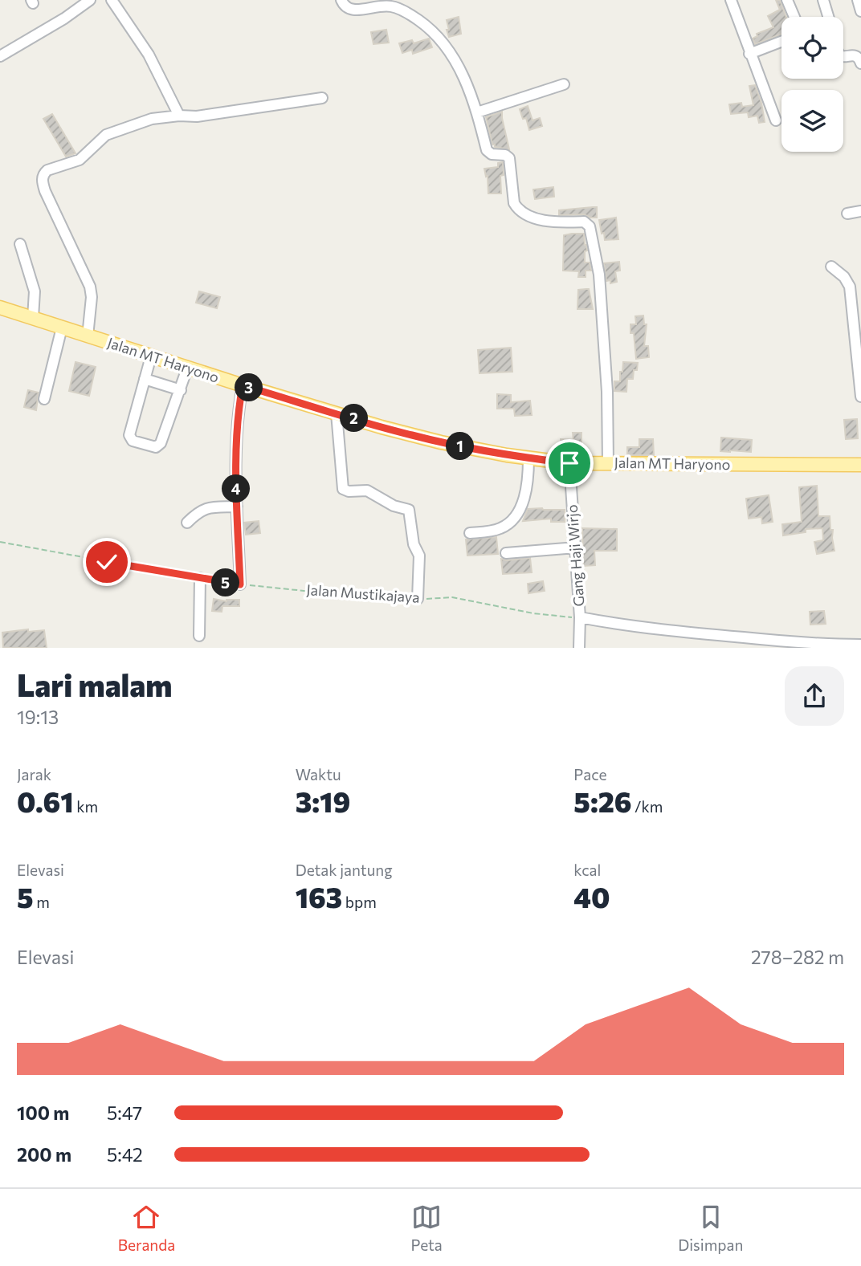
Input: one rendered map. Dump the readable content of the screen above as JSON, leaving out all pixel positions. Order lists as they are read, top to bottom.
{
  "streets": {
    "main road": ["Jalan MT Haryono"],
    "street": ["Gang Haji Wirjo"],
    "path": ["Jalan Mustikajaya"]
  },
  "crossings": [
    ["Jalan MT Haryono", "Gang Haji Wirjo"],
    ["Gang Haji Wirjo", "Jalan Mustikajaya"]
  ],
  "page": {
    "pins": [
      "3",
      "2",
      "1",
      "4",
      "5"
    ],
    "heading": ["Lari malam", "19:13"],
    "stats": [
      ["Jarak", "0.61 km"],
      ["Waktu", "3:19"],
      ["Pace", "5:26 /km"],
      ["Elevasi", "5 m"],
      ["Detak jantung", "163 bpm"],
      ["kcal", "40"]
    ],
    "chart": ["Elevasi", "278–282 m"],
    "list": [
      {
        "name": "100 m",
        "note": "5:47"
      },
      {
        "name": "200 m",
        "note": "5:42"
      }
    ],
    "tabs": ["Beranda", "Peta", "Disimpan"]
  }
}
